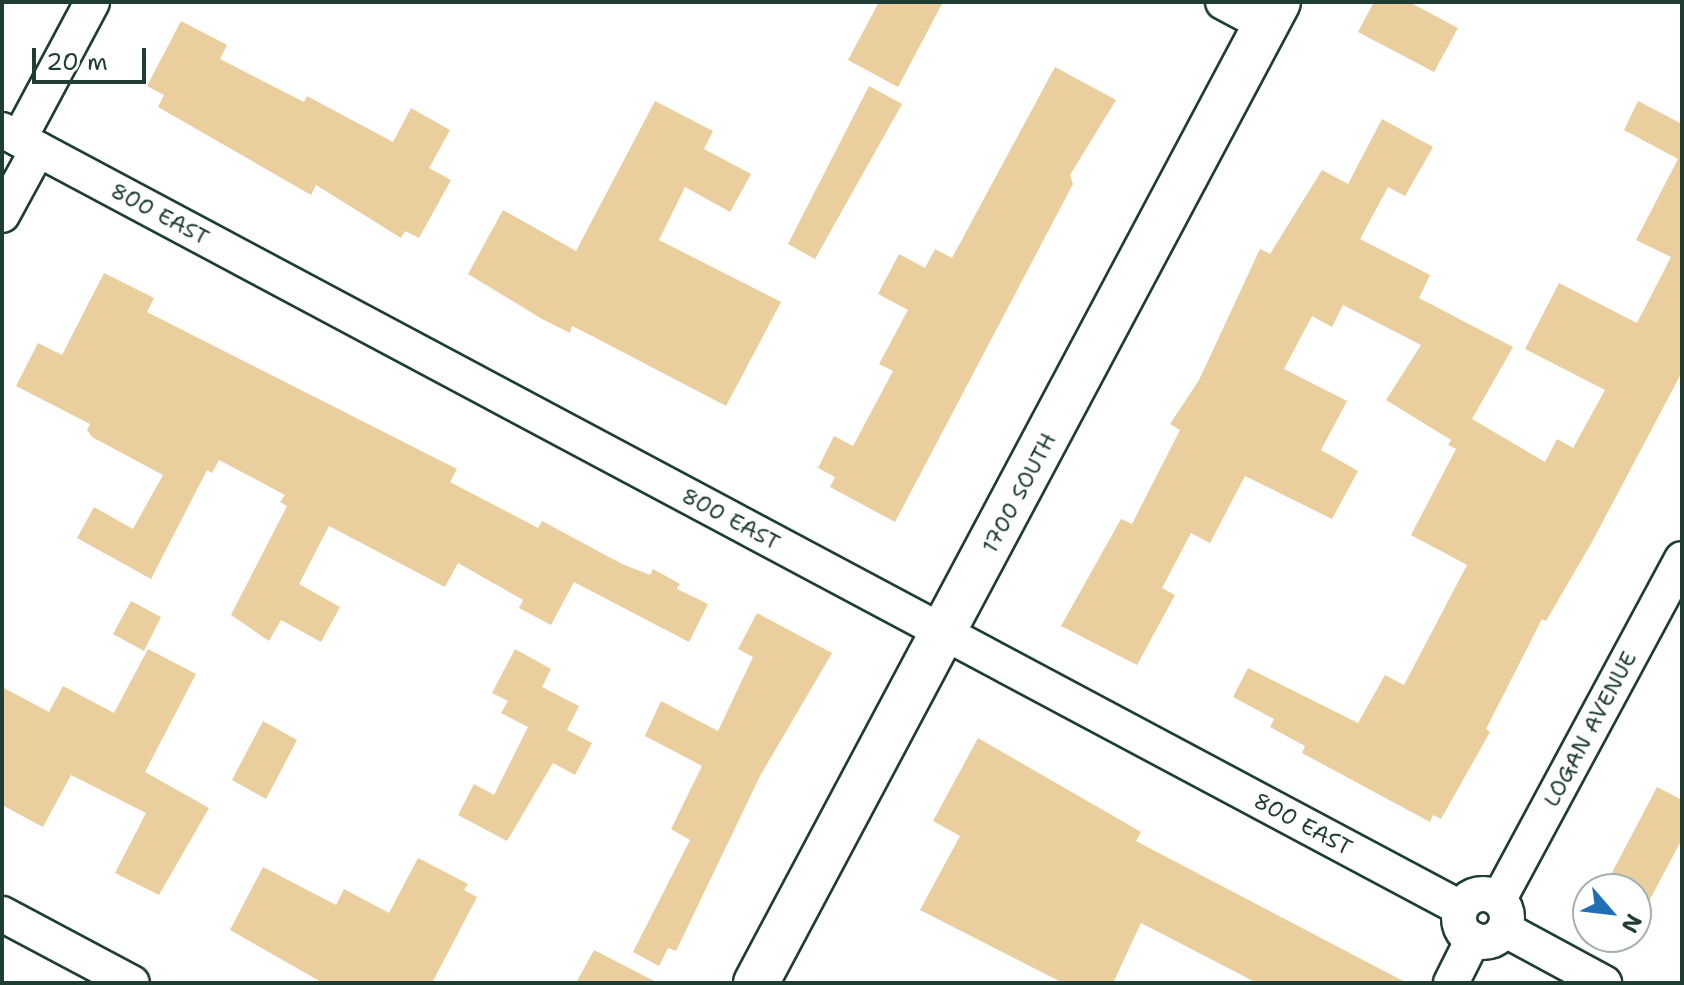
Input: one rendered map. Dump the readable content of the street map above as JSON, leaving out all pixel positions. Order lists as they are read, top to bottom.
{
  "streets": {
    "street": ["800 EAST", "1700 SOUTH", "LOGAN AVENUE"]
  },
  "crossings": [
    ["800 EAST", "1700 SOUTH"],
    ["800 EAST", "LOGAN AVENUE"]
  ],
  "scale_bar": "20 m",
  "north": "bottom right"
}
